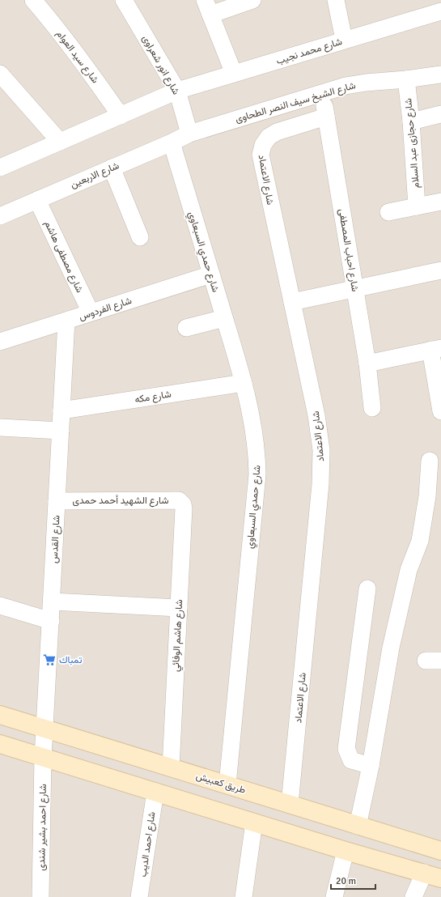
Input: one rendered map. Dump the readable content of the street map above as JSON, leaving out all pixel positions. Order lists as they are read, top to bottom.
{
  "streets": {
    "street": [
      "شارع محمد نجيب",
      "شارع سيد العوام",
      "شارع انور شعراوى",
      "شارع الشيخ سيف النصر الطحاوى",
      "شارع حجازى عبد السلام",
      "شارع الاربعين",
      "شارع الاعتماد",
      "شارع احباب المصطفى",
      "شارع حمدي السبعاوي",
      "شارع مصطفى هاشم",
      "شارع الفردوس",
      "شارع مكه",
      "شارع الشهيد أحمد حمدى",
      "شارع القدس",
      "شارع هاشم الوفائي",
      "طريق كعبيش",
      "شارع احمد بشير شندى",
      "شارع احمد الديب"
    ]
  },
  "crossings": [
    ["شارع محمد نجيب", "شارع انور شعراوى"],
    ["شارع انور شعراوى", "شارع الشيخ سيف النصر الطحاوى"],
    ["شارع انور شعراوى", "شارع الاربعين"],
    ["شارع الشيخ سيف النصر الطحاوى", "شارع حجازى عبد السلام"],
    ["شارع الشيخ سيف النصر الطحاوى", "شارع الاربعين"],
    ["شارع الشيخ سيف النصر الطحاوى", "شارع احباب المصطفى"],
    ["شارع الاربعين", "شارع حمدي السبعاوي"],
    ["شارع الاربعين", "شارع مصطفى هاشم"],
    ["شارع الاعتماد", "شارع احباب المصطفى"],
    ["شارع الاعتماد", "طريق كعبيش"],
    ["شارع حمدي السبعاوي", "شارع الفردوس"],
    ["شارع حمدي السبعاوي", "شارع مكه"],
    ["شارع حمدي السبعاوي", "طريق كعبيش"],
    ["شارع مصطفى هاشم", "شارع الفردوس"],
    ["شارع الفردوس", "شارع القدس"],
    ["شارع مكه", "شارع القدس"],
    ["شارع الشهيد أحمد حمدى", "شارع القدس"],
    ["شارع الشهيد أحمد حمدى", "شارع هاشم الوفائي"],
    ["شارع القدس", "طريق كعبيش"],
    ["شارع القدس", "شارع احمد بشير شندى"],
    ["شارع هاشم الوفائي", "طريق كعبيش"]
  ],
  "places": {
    "supermarket": ["تمباك"]
  },
  "scale_bar": "20 m"
}
